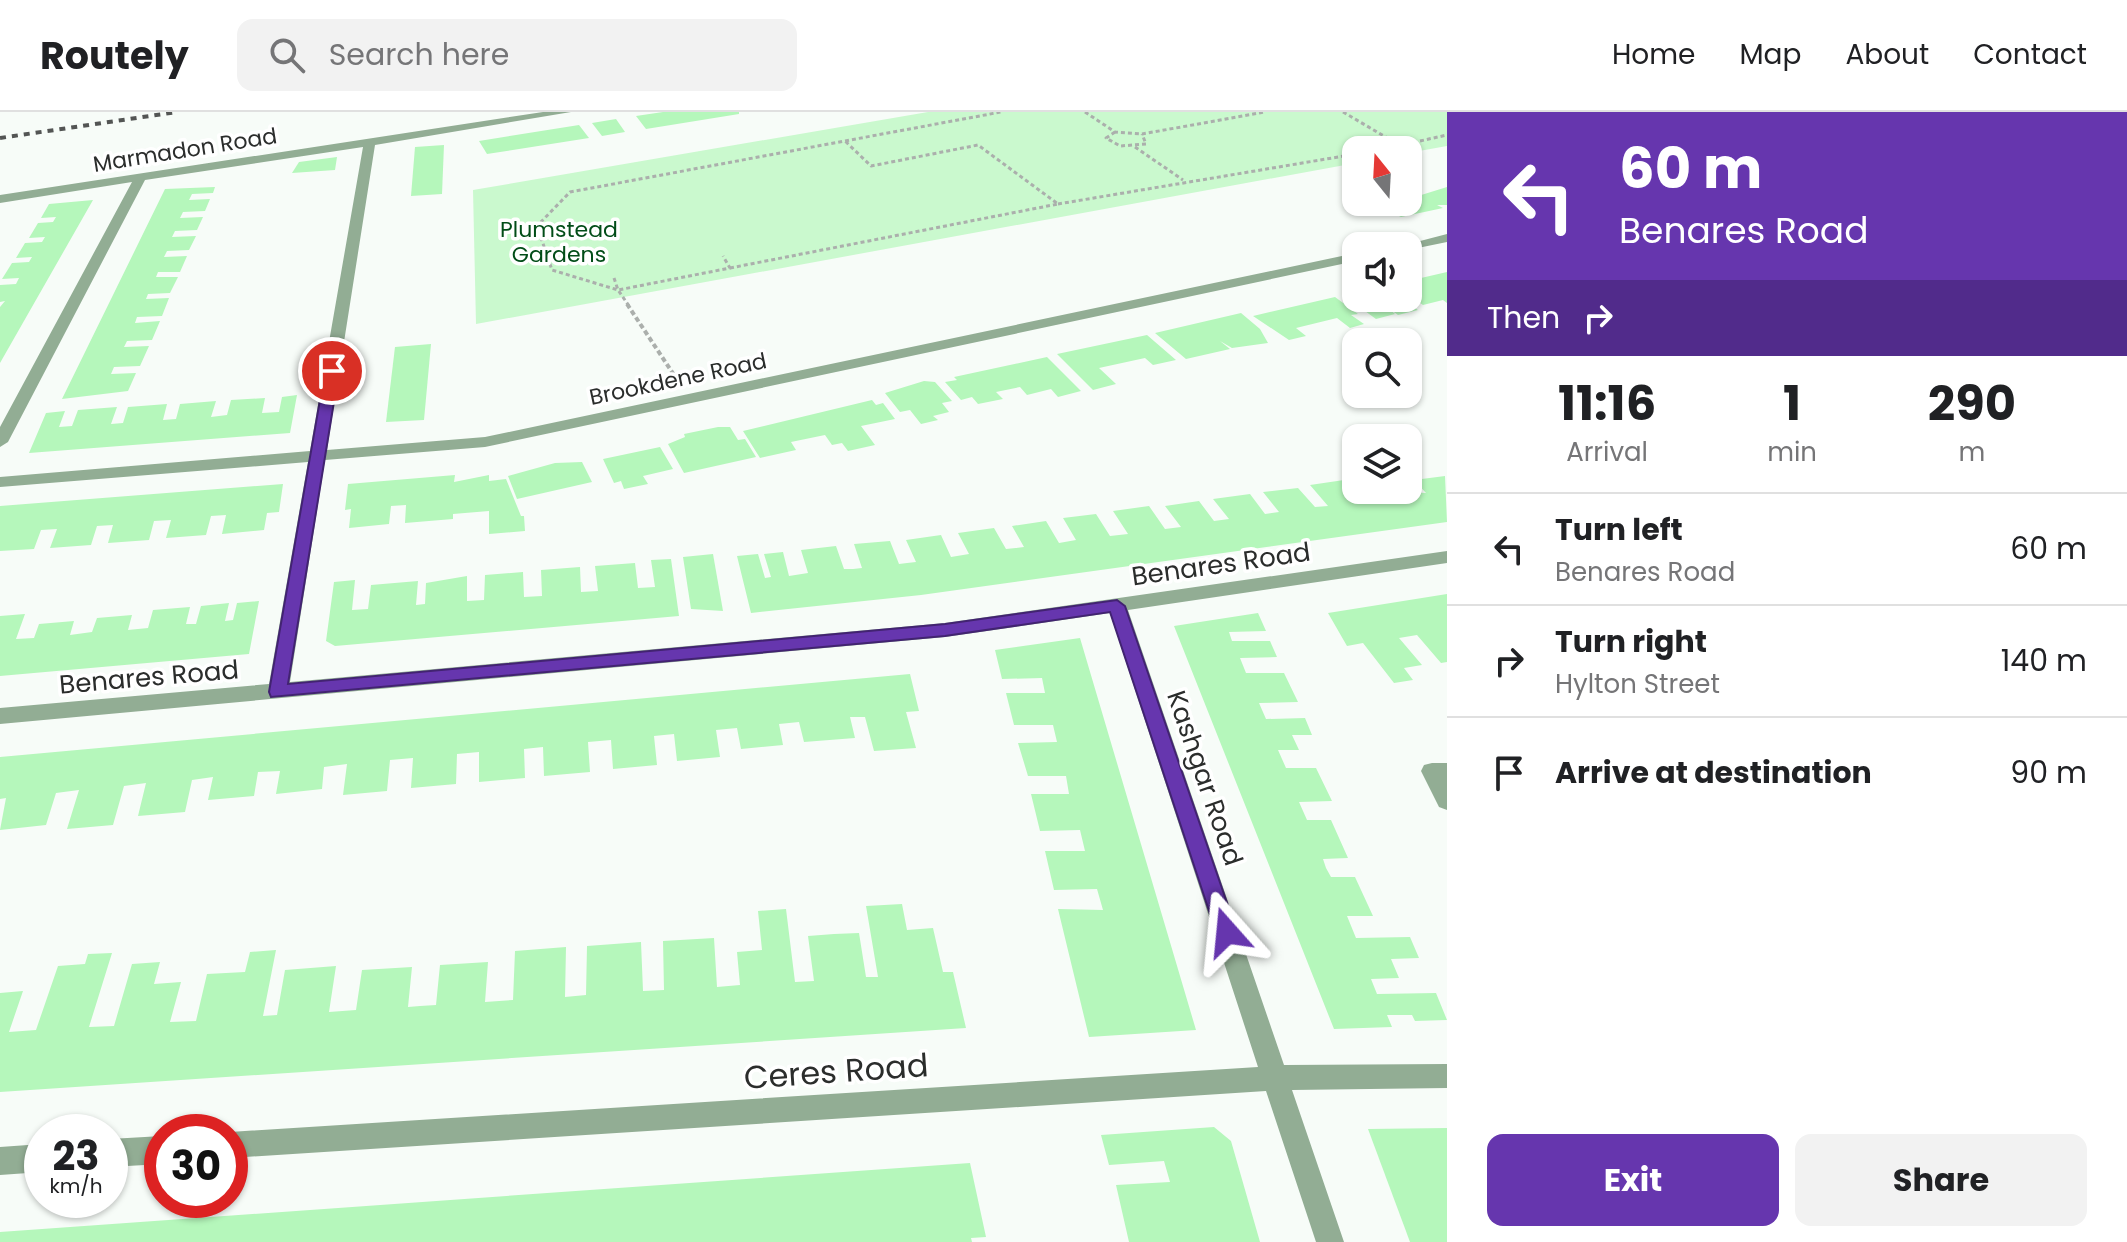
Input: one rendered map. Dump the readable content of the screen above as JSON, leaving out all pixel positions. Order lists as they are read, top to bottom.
{
  "streets": {
    "street": [
      "Marmadon Road",
      "Brookdene Road",
      "Benares Road",
      "Kashgar Road",
      "Ceres Road"
    ]
  },
  "crossings": [
    ["Benares Road", "Kashgar Road"],
    ["Kashgar Road", "Ceres Road"]
  ],
  "parks": ["Plumstead Gardens"],
  "north": "top",
  "page": {
    "header": "Routely",
    "search": "Search here",
    "nav": [
      "Home",
      "Map",
      "About",
      "Contact"
    ],
    "turn": ["60 m", "Benares Road"],
    "then": "Then",
    "eta": [
      "11:16",
      "Arrival",
      "1",
      "min",
      "290",
      "m"
    ],
    "list": [
      {
        "name": "Turn left",
        "note": "Benares Road",
        "value": "60 m"
      },
      {
        "name": "Turn right",
        "note": "Hylton Street",
        "value": "140 m"
      },
      {
        "name": "Arrive at destination",
        "value": "90 m"
      }
    ],
    "speed": "23 km/h",
    "limit": "30",
    "buttons": ["Exit", "Share"]
  }
}
